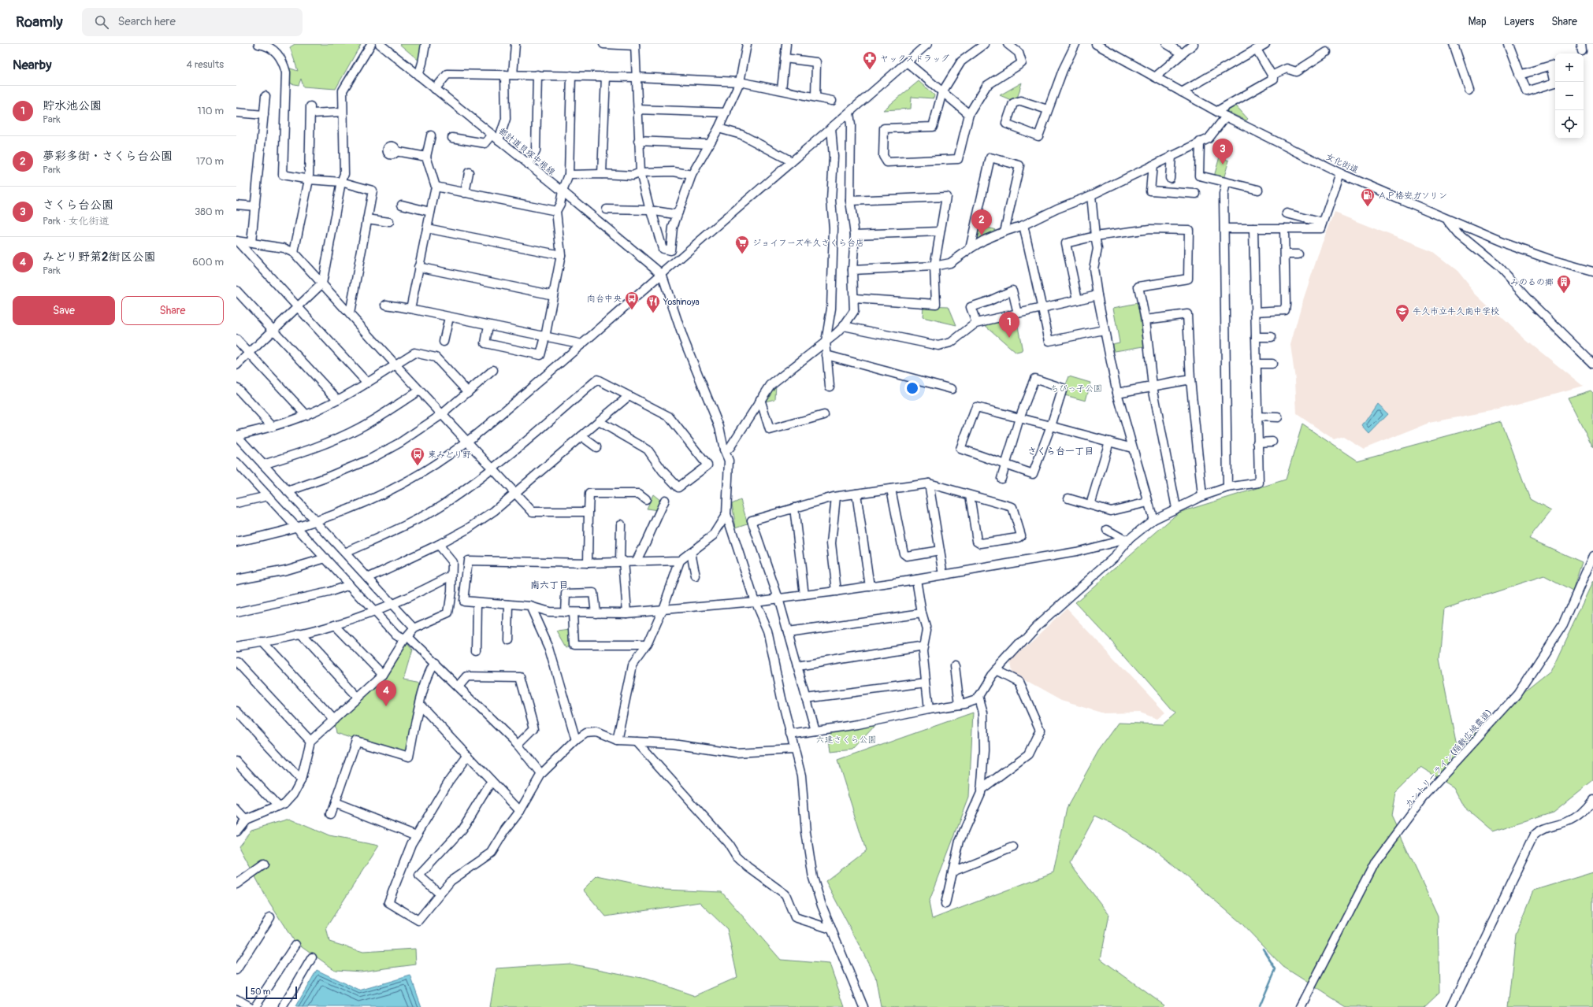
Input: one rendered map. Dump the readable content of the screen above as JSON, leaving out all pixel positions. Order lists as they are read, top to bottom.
{
  "streets": {
    "street": ["都計道貝塚中根線", "女化街道", "カントリーライン(稲敷広域農道)"]
  },
  "districts": ["さくら台一丁目", "南六丁目"],
  "parks": ["ちびっ子公園", "六建さくら公園"],
  "places": {
    "pharmacy": ["ヤックスドラッグ"],
    "fuel station": ["ＡＰ格安ガソリン"],
    "supermarket": ["ジョイフーズ牛久さくら台店"],
    "building": ["みのるの郷"],
    "bus stop": ["向台中央", "東みどり野"],
    "restaurant": ["Yoshinoya"],
    "school or university": ["牛久市立牛久南中学校"]
  },
  "scale_bar": "50 m",
  "page": {
    "header": "Roamly",
    "search": "Search here",
    "nav": ["Map", "Layers", "Share"],
    "heading": ["Nearby", "4 results"],
    "map_buttons": ["+", "−"],
    "list": [
      {
        "mark": "1",
        "name": "貯水池公園",
        "note": "Park",
        "value": "110 m"
      },
      {
        "mark": "2",
        "name": "夢彩多街・さくら台公園",
        "note": "Park",
        "value": "170 m"
      },
      {
        "mark": "3",
        "name": "さくら台公園",
        "note": "Park · 女化街道",
        "value": "380 m"
      },
      {
        "mark": "4",
        "name": "みどり野第2街区公園",
        "note": "Park",
        "value": "600 m"
      }
    ],
    "pins": [
      "3",
      "2",
      "1",
      "4"
    ],
    "buttons": ["Save", "Share"],
    "scale": "50 m"
  }
}
